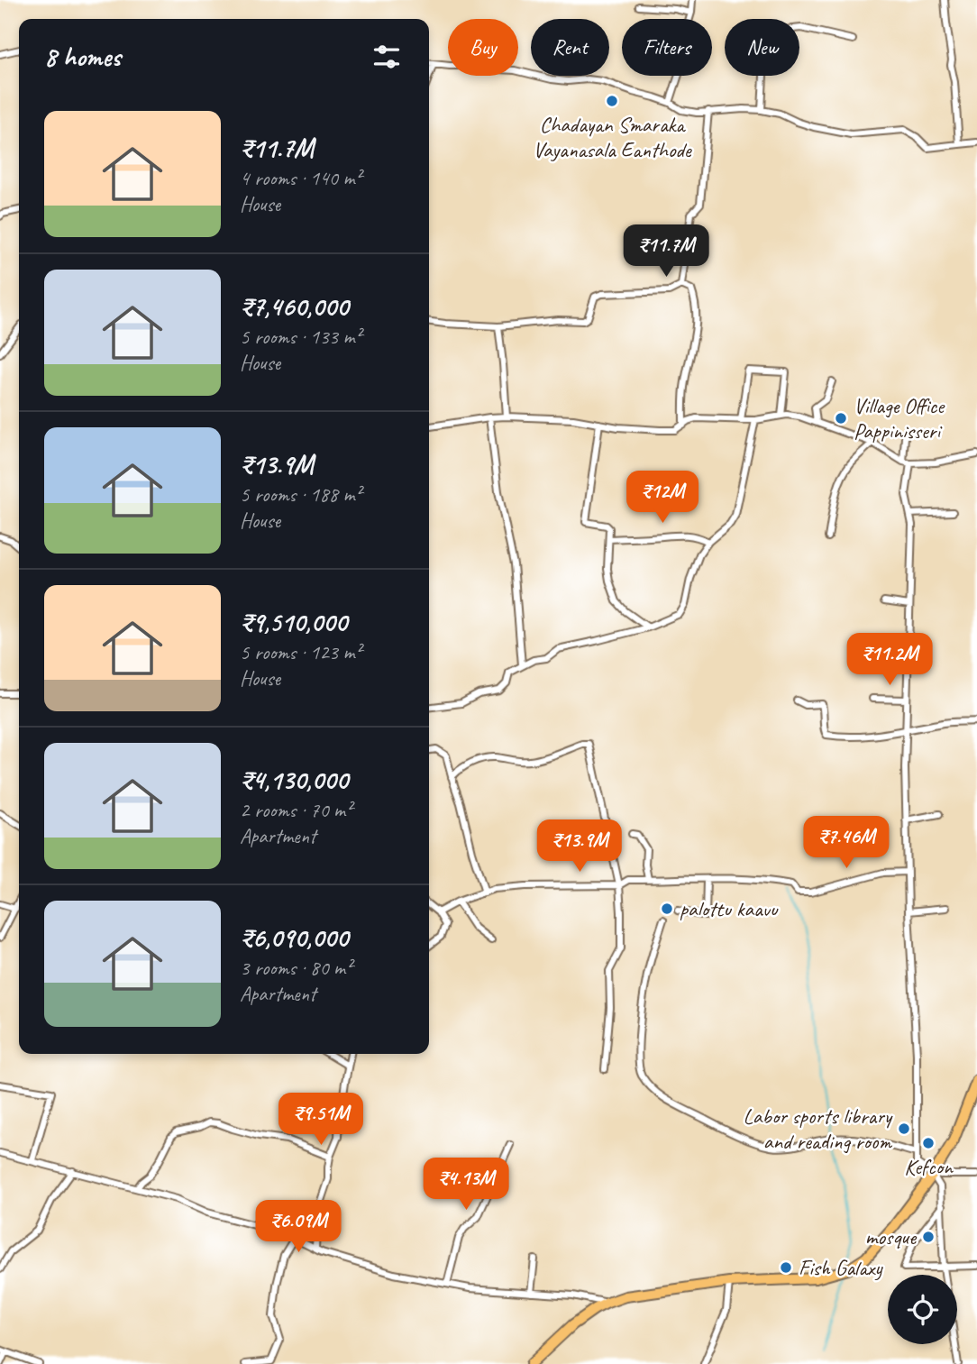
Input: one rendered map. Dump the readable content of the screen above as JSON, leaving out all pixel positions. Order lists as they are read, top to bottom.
{
  "places": [
    "Chadayan Smaraka Vayanasala Eanthode",
    "Village Office Pappinisseri",
    "palottu kaavu",
    "Labor sports library and reading room",
    "Kefcon",
    "mosque",
    "Fish Galaxy"
  ],
  "page": {
    "chip": [
      "Buy",
      "Rent",
      "Filters",
      "New"
    ],
    "heading": "8 homes",
    "list": [
      {
        "name": "₹11.7M",
        "note": "4 rooms · 140 m² · House"
      },
      {
        "name": "₹7,460,000",
        "note": "5 rooms · 133 m² · House"
      },
      {
        "name": "₹13.9M",
        "note": "5 rooms · 188 m² · House"
      },
      {
        "name": "₹9,510,000",
        "note": "5 rooms · 123 m² · House"
      },
      {
        "name": "₹4,130,000",
        "note": "2 rooms · 70 m² · Apartment"
      },
      {
        "name": "₹6,090,000",
        "note": "3 rooms · 80 m² · Apartment"
      }
    ],
    "price": [
      "₹11.7M",
      "₹12M",
      "₹11.2M",
      "₹7.46M",
      "₹13.9M",
      "₹9.51M",
      "₹4.13M",
      "₹6.09M"
    ]
  }
}
